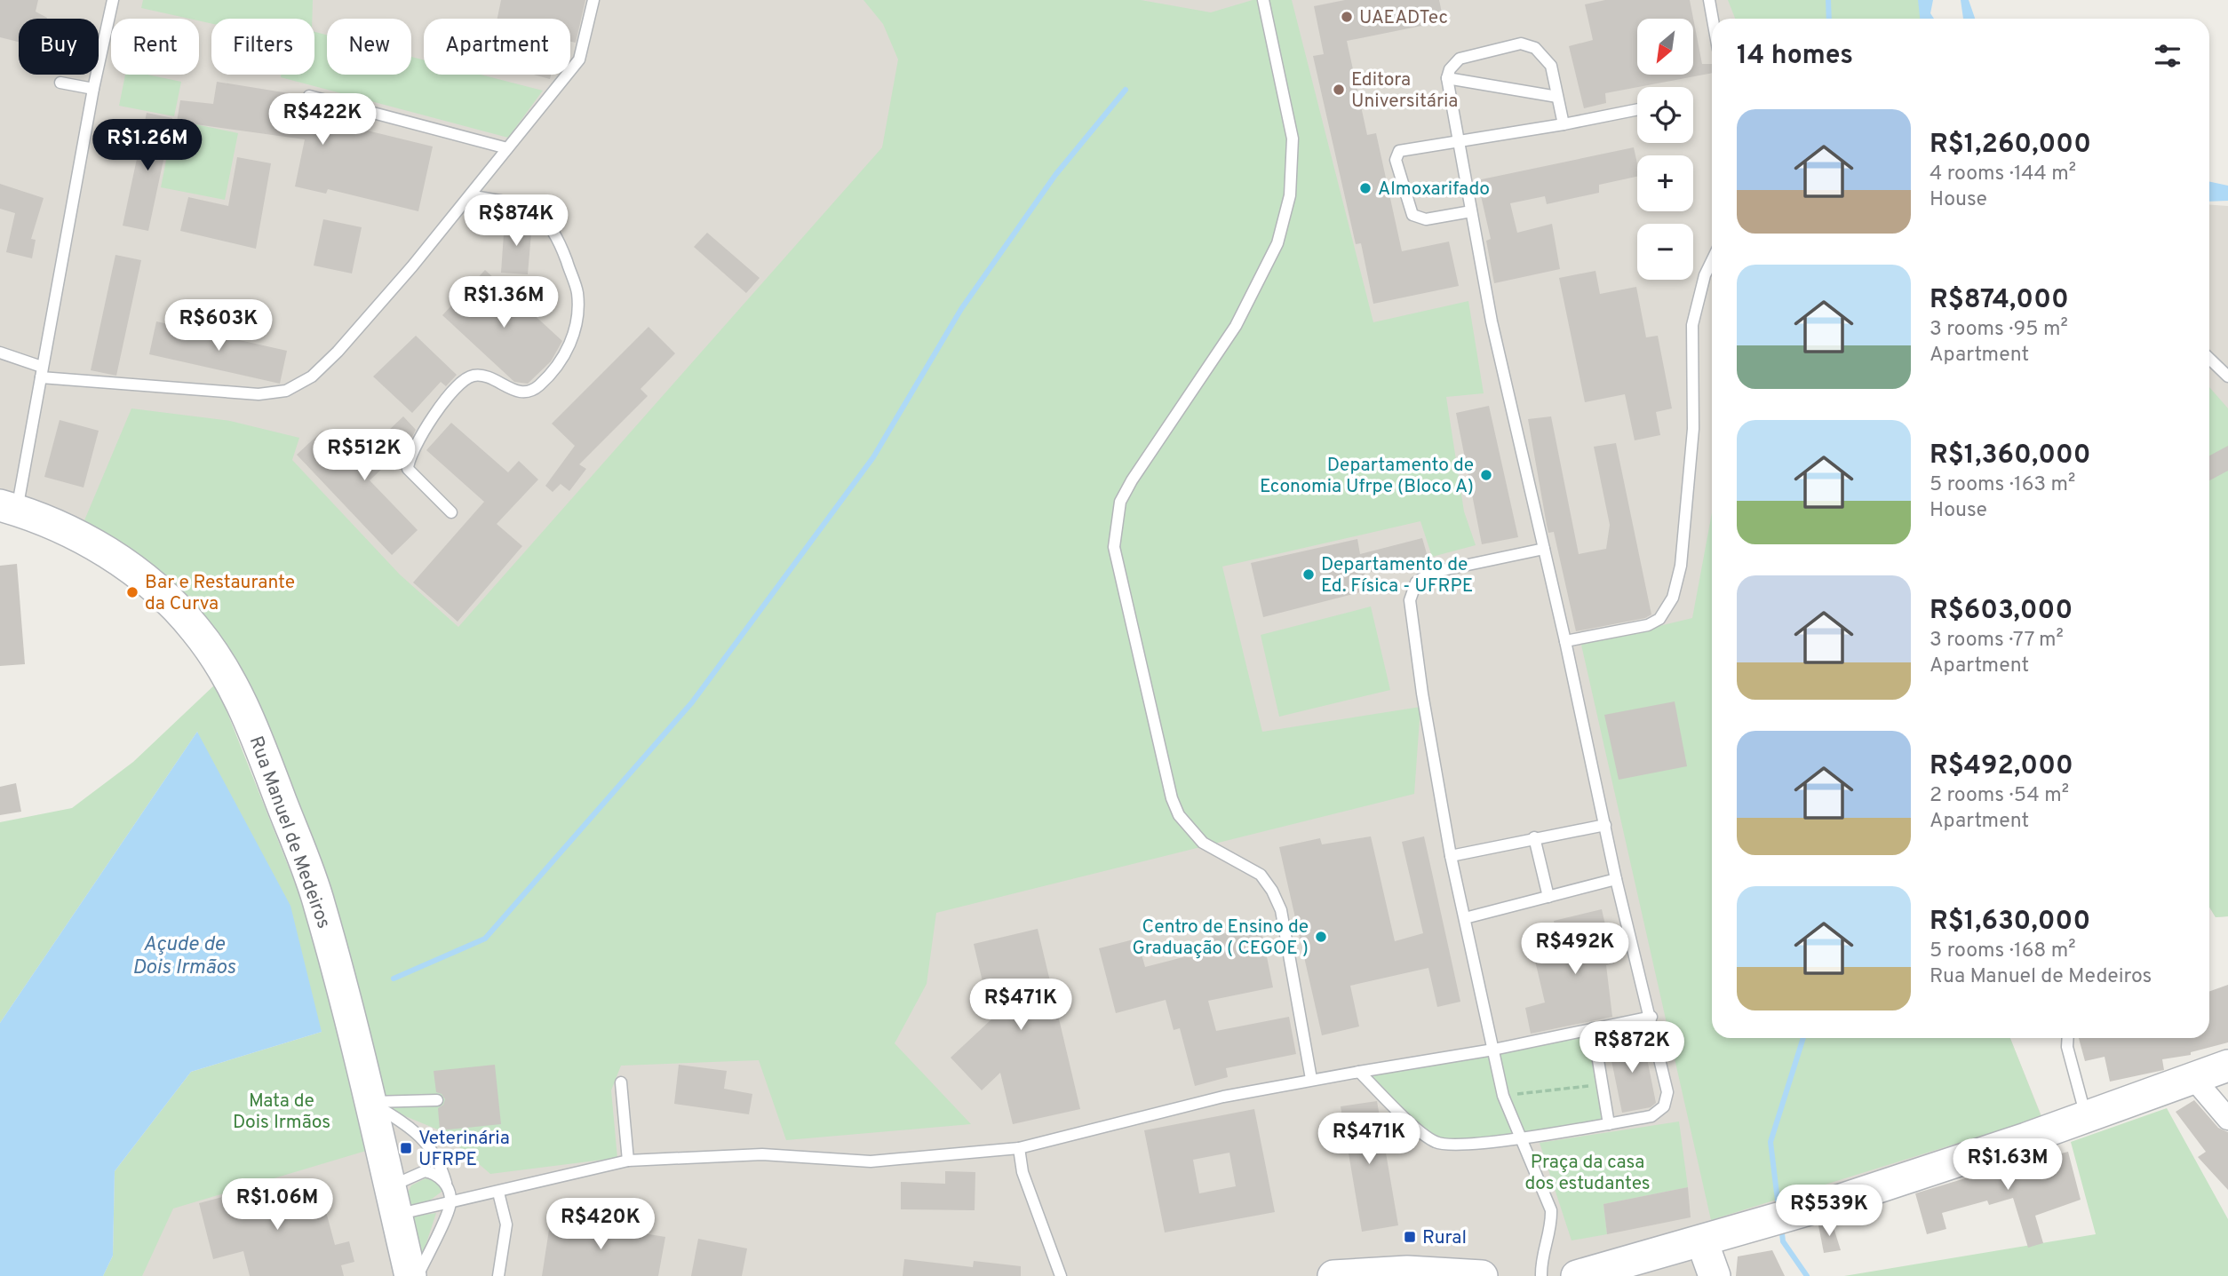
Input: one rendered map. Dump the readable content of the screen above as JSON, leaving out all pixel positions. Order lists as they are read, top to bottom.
{
  "streets": {
    "main road": ["Rua Manuel de Medeiros"]
  },
  "water": ["Açude de Dois Irmãos"],
  "parks": ["Mata de Dois Irmãos", "Praça da casa dos estudantes"],
  "places": {
    "other": [
      "UAEADTec",
      "Editora Universitária",
      "Almoxarifado",
      "Departamento de Economia Ufrpe (Bloco A)",
      "Departamento de Ed. Física - UFRPE",
      "Bar e Restaurante da Curva",
      "Centro de Ensino de Graduação ( CEGOE )"
    ],
    "transit": ["Veterinária UFRPE", "Rural"]
  },
  "north": "bottom left",
  "page": {
    "map_buttons": ["+", "−"],
    "chip": [
      "Buy",
      "Rent",
      "Filters",
      "New",
      "Apartment"
    ],
    "heading": "14 homes",
    "price": [
      "R$422K",
      "R$1.26M",
      "R$874K",
      "R$1.36M",
      "R$603K",
      "R$512K",
      "R$492K",
      "R$471K",
      "R$872K",
      "R$471K",
      "R$1.63M",
      "R$1.06M",
      "R$539K",
      "R$420K"
    ],
    "list": [
      {
        "name": "R$1,260,000",
        "note": "4 rooms · 144 m² · House"
      },
      {
        "name": "R$874,000",
        "note": "3 rooms · 95 m² · Apartment"
      },
      {
        "name": "R$1,360,000",
        "note": "5 rooms · 163 m² · House"
      },
      {
        "name": "R$603,000",
        "note": "3 rooms · 77 m² · Apartment"
      },
      {
        "name": "R$492,000",
        "note": "2 rooms · 54 m² · Apartment"
      },
      {
        "name": "R$1,630,000",
        "note": "5 rooms · 168 m² · Rua Manuel de Medeiros"
      }
    ]
  }
}
